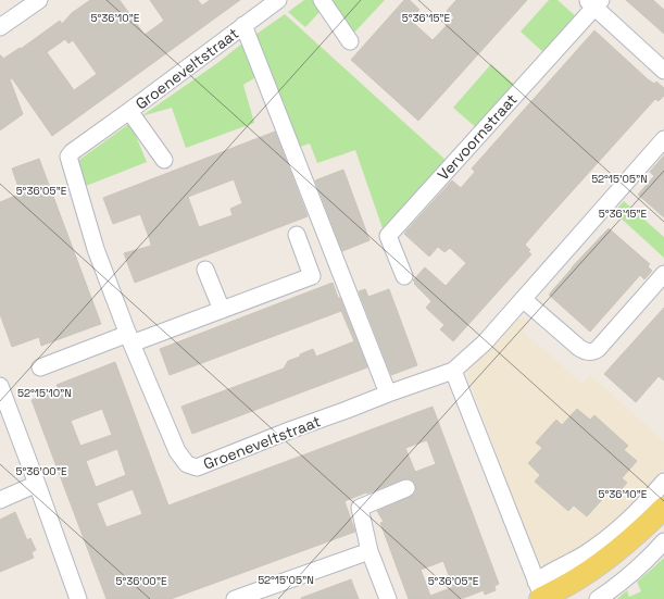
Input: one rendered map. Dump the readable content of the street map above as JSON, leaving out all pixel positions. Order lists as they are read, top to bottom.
{
  "streets": {
    "street": ["Groeneveltstraat", "Vervoornstraat"]
  },
  "coordinates": [
    "5°36'10\"E",
    "5°36'15\"E",
    "52°15'05\"N",
    "5°36'05\"E",
    "52°15'10\"N",
    "5°36'00\"E"
  ]
}
